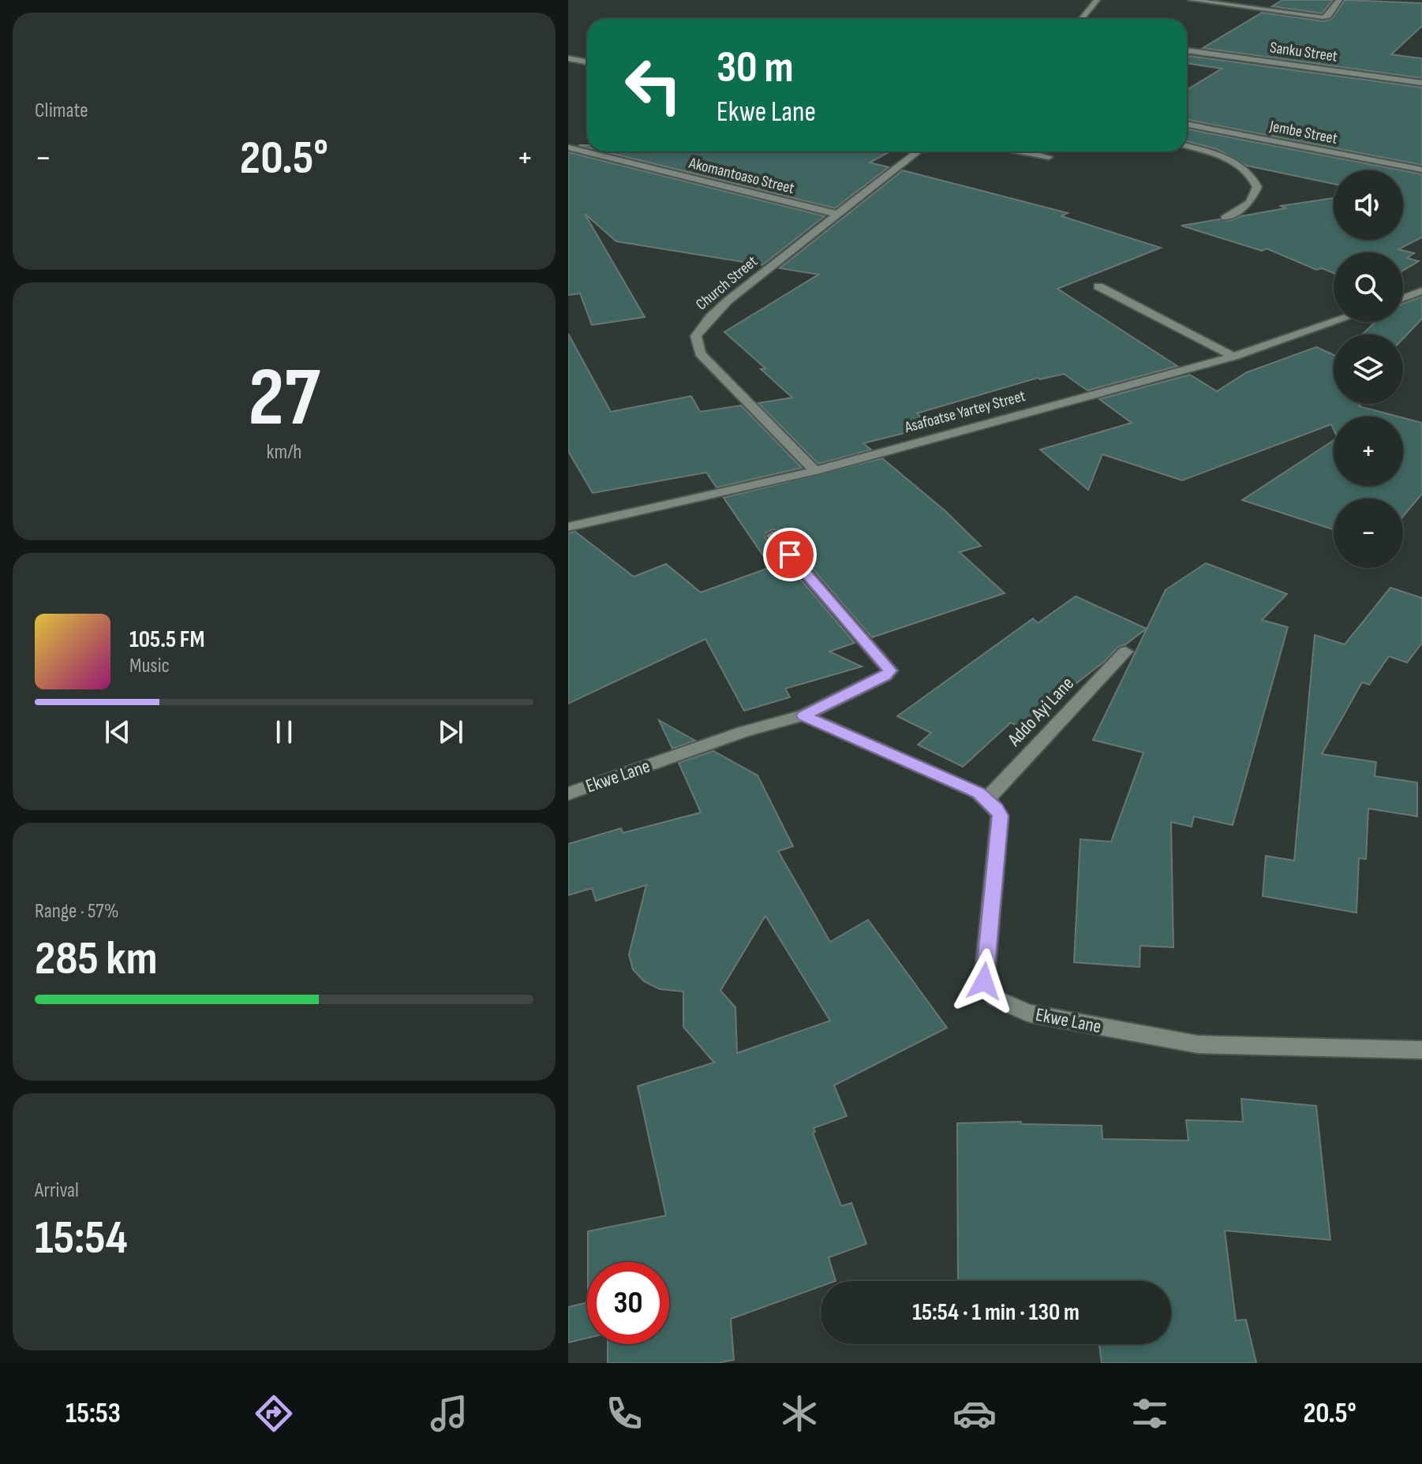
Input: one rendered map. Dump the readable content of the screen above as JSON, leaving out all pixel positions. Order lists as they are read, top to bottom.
{
  "streets": {
    "street": [
      "Sanku Street",
      "Jembe Street",
      "Akomantoaso Street",
      "Church Street",
      "Asafoatse Yartey Street",
      "Addo Ayi Lane",
      "Ekwe Lane"
    ]
  },
  "crossings": [
    ["Akomantoaso Street", "Church Street"],
    ["Church Street", "Asafoatse Yartey Street"],
    ["Addo Ayi Lane", "Ekwe Lane"]
  ],
  "page": {
    "tile": [
      "Climate",
      ["27", "km/h"],
      ["Range · 57%", "285 km"],
      ["Arrival", "15:54"]
    ],
    "turn": ["30 m", "Ekwe Lane"],
    "heat": ["−", "20.5°", "+"],
    "map_buttons": ["+", "−"],
    "song": ["105.5 FM", "Music"],
    "limit": "30",
    "trip": "15:54 · 1 min · 130 m",
    "tabs": ["15:53", "20.5°"]
  }
}
